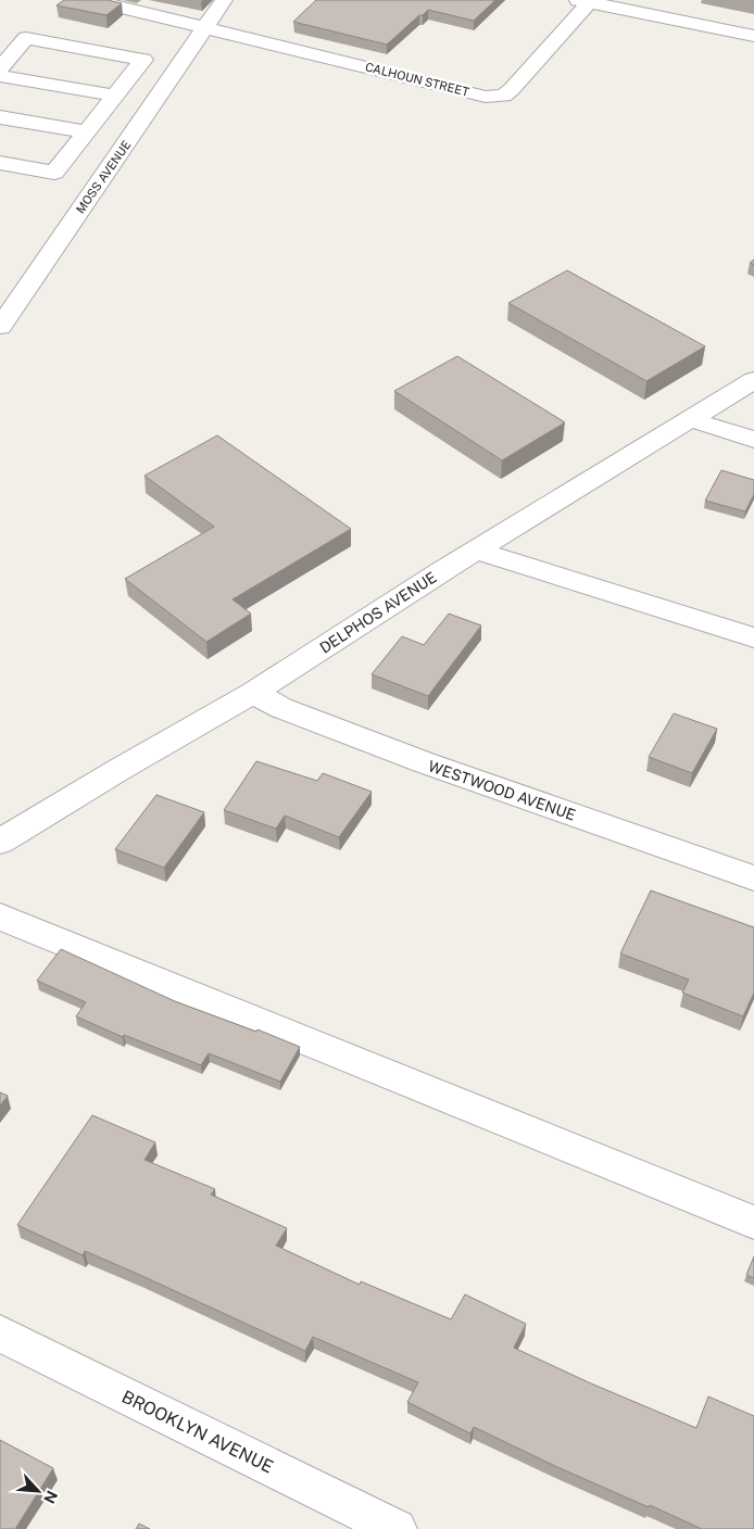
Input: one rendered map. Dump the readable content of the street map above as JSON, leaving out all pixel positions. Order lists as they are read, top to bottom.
{
  "streets": {
    "street": [
      "CALHOUN STREET",
      "MOSS AVENUE",
      "DELPHOS AVENUE",
      "WESTWOOD AVENUE",
      "BROOKLYN AVENUE"
    ]
  },
  "crossings": [
    ["CALHOUN STREET", "MOSS AVENUE"],
    ["DELPHOS AVENUE", "WESTWOOD AVENUE"]
  ],
  "north": "bottom right"
}
